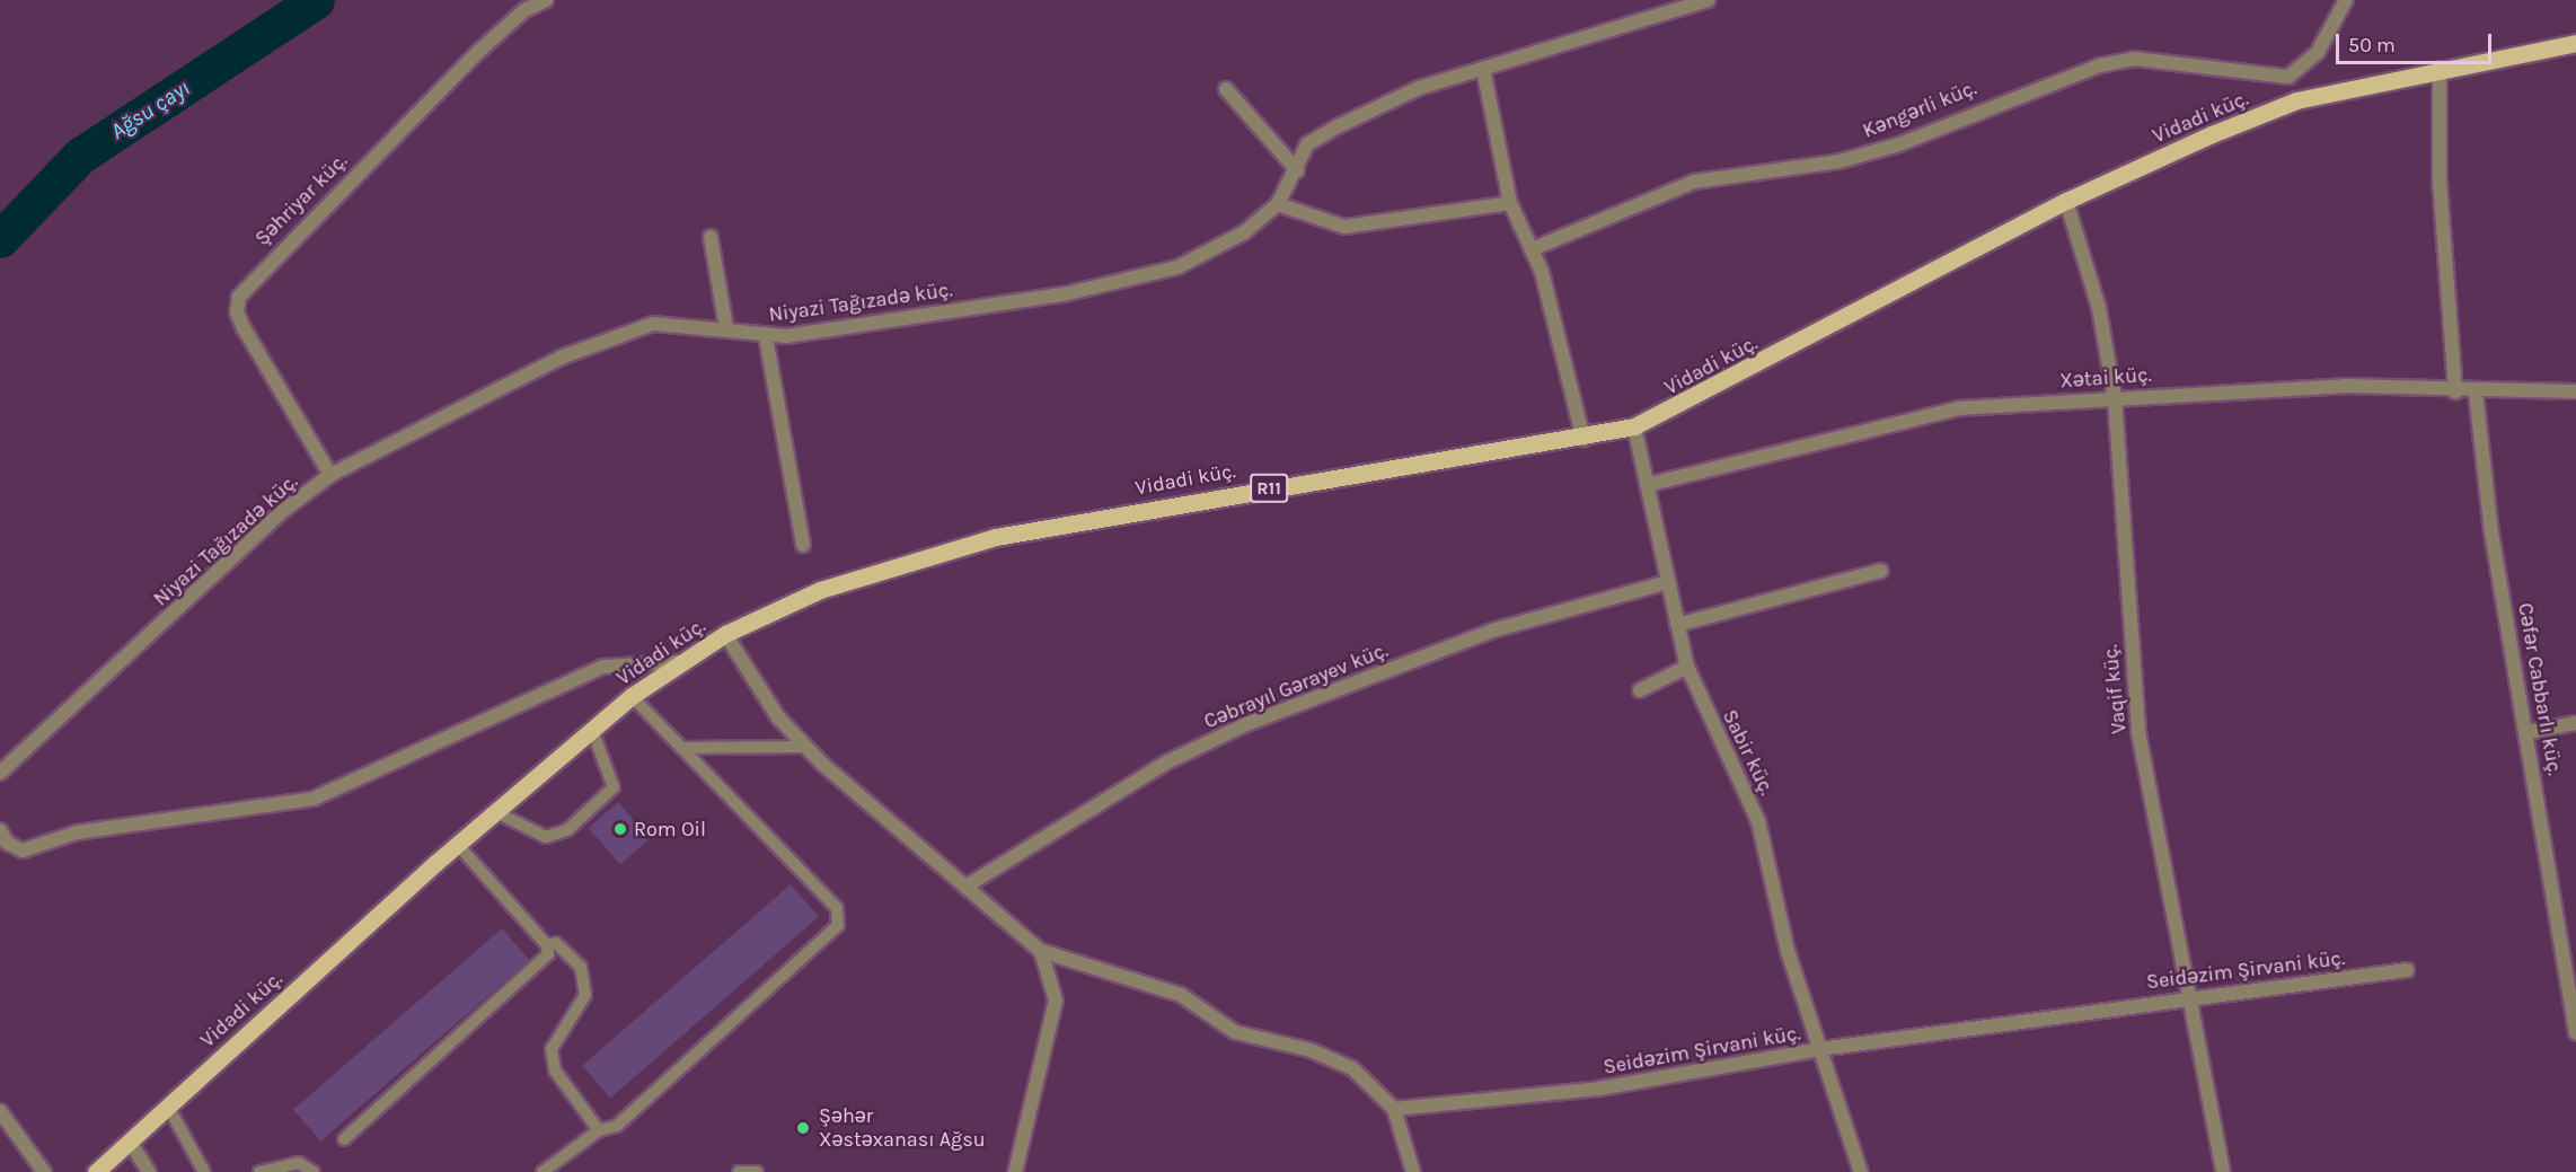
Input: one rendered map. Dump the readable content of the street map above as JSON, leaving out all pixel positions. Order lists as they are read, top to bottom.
{
  "streets": {
    "main road": ["Vidadi küç.", "R11"],
    "street": [
      "Kəngərli küç.",
      "Şəhriyar küç.",
      "Niyazi Tağızadə küç.",
      "Xətai küç.",
      "Cəbrayıl Gərayev küç.",
      "Vaqif küç.",
      "Cəfər Cabbarlı küç.",
      "Sabir küç.",
      "Seidəzim Şirvani küç."
    ]
  },
  "crossings": [
    ["Vidadi küç.", "Vaqif küç."],
    ["Vidadi küç.", "Sabir küç."],
    ["Şəhriyar küç.", "Niyazi Tağızadə küç."],
    ["Xətai küç.", "Vaqif küç."],
    ["Xətai küç.", "Cəfər Cabbarlı küç."],
    ["Xətai küç.", "Sabir küç."],
    ["Cəbrayıl Gərayev küç.", "Sabir küç."],
    ["Vaqif küç.", "Seidəzim Şirvani küç."],
    ["Sabir küç.", "Seidəzim Şirvani küç."]
  ],
  "water": ["Ağsu çayı"],
  "places": ["Rom Oil", "Şəhər Xəstəxanası Ağsu"],
  "scale_bar": "50 m"
}
